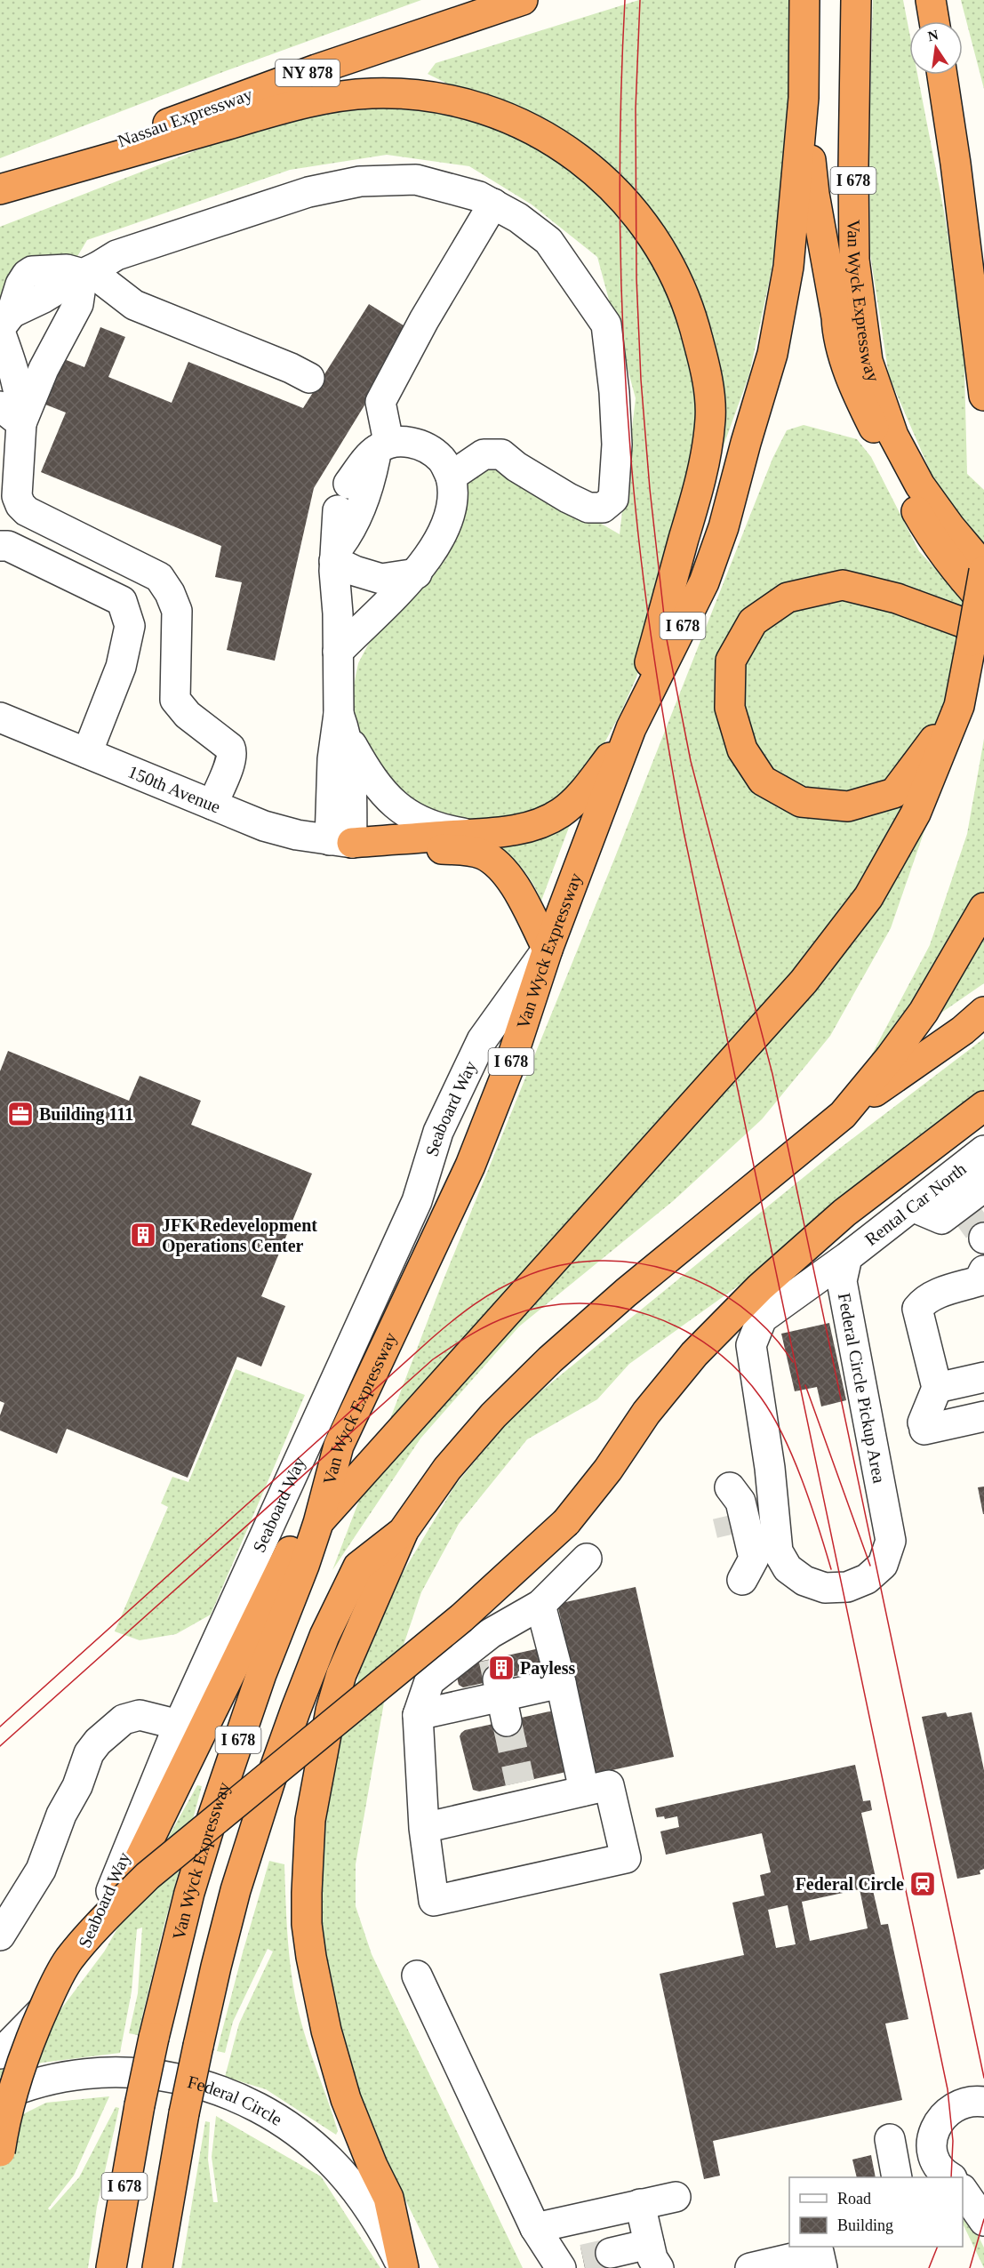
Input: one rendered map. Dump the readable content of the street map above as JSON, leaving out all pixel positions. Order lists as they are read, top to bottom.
{
  "streets": {
    "highway": [
      "NY 878",
      "Nassau Expressway",
      "I 678",
      "Van Wyck Expressway"
    ],
    "street": [
      "150th Avenue",
      "Seaboard Way",
      "Rental Car North",
      "Federal Circle Pickup Area",
      "Federal Circle"
    ]
  },
  "crossings": [
    ["Van Wyck Expressway", "Seaboard Way"],
    ["Rental Car North", "Federal Circle Pickup Area"]
  ],
  "places": {
    "office": ["Building 111"],
    "building": ["JFK Redevelopment Operations Center", "Payless"],
    "station": ["Federal Circle"]
  },
  "legend": ["Road", "Building"],
  "north": "top"
}
